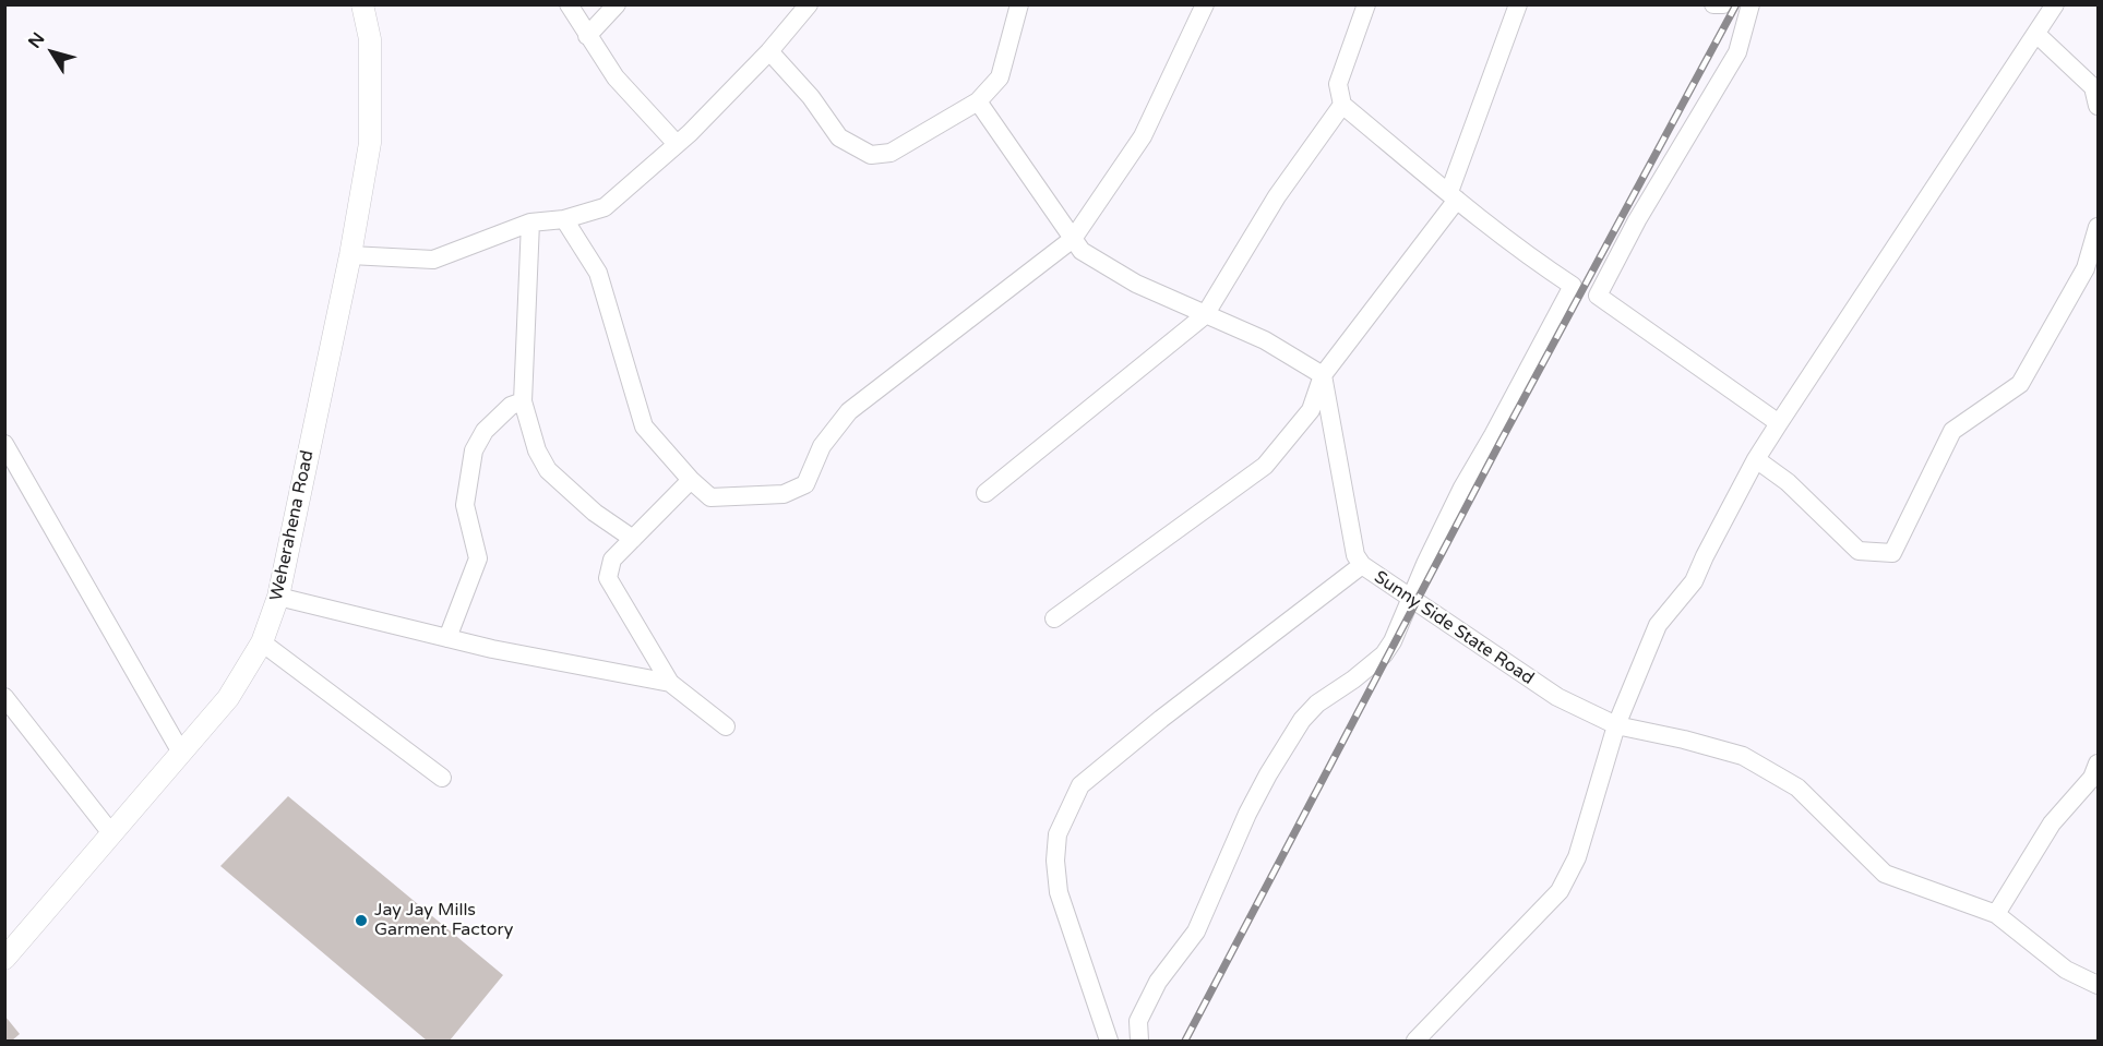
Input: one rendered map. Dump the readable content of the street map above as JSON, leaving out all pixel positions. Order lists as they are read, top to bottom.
{
  "streets": {
    "main road": ["Weherahena Road"],
    "street": ["Sunny Side State Road"]
  },
  "places": ["Jay Jay Mills Garment Factory"],
  "north": "top left"
}
